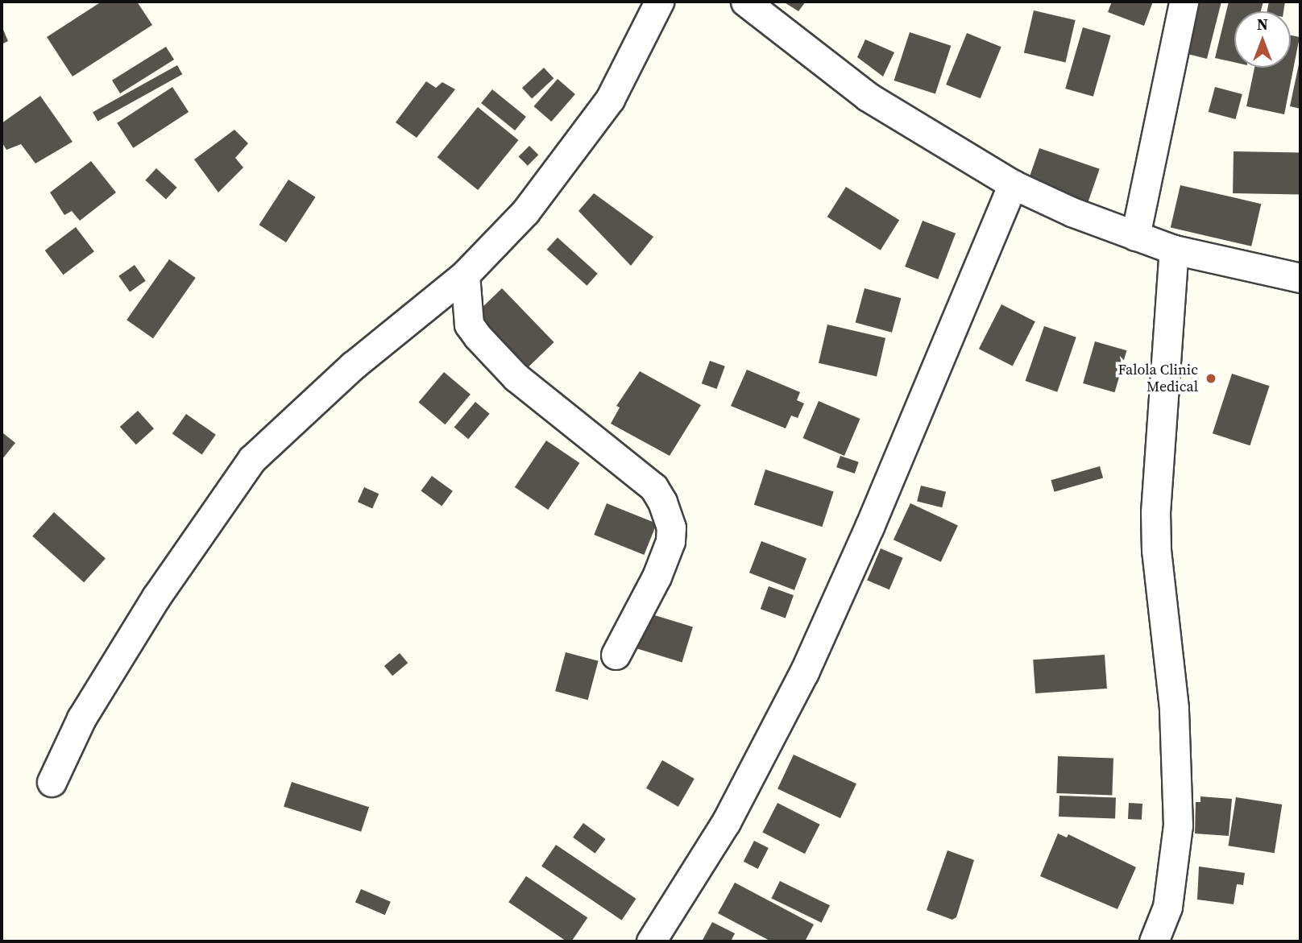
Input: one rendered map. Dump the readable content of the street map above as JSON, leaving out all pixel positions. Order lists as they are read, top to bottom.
{
  "places": ["Falola Clinic Medical"],
  "north": "top"
}
